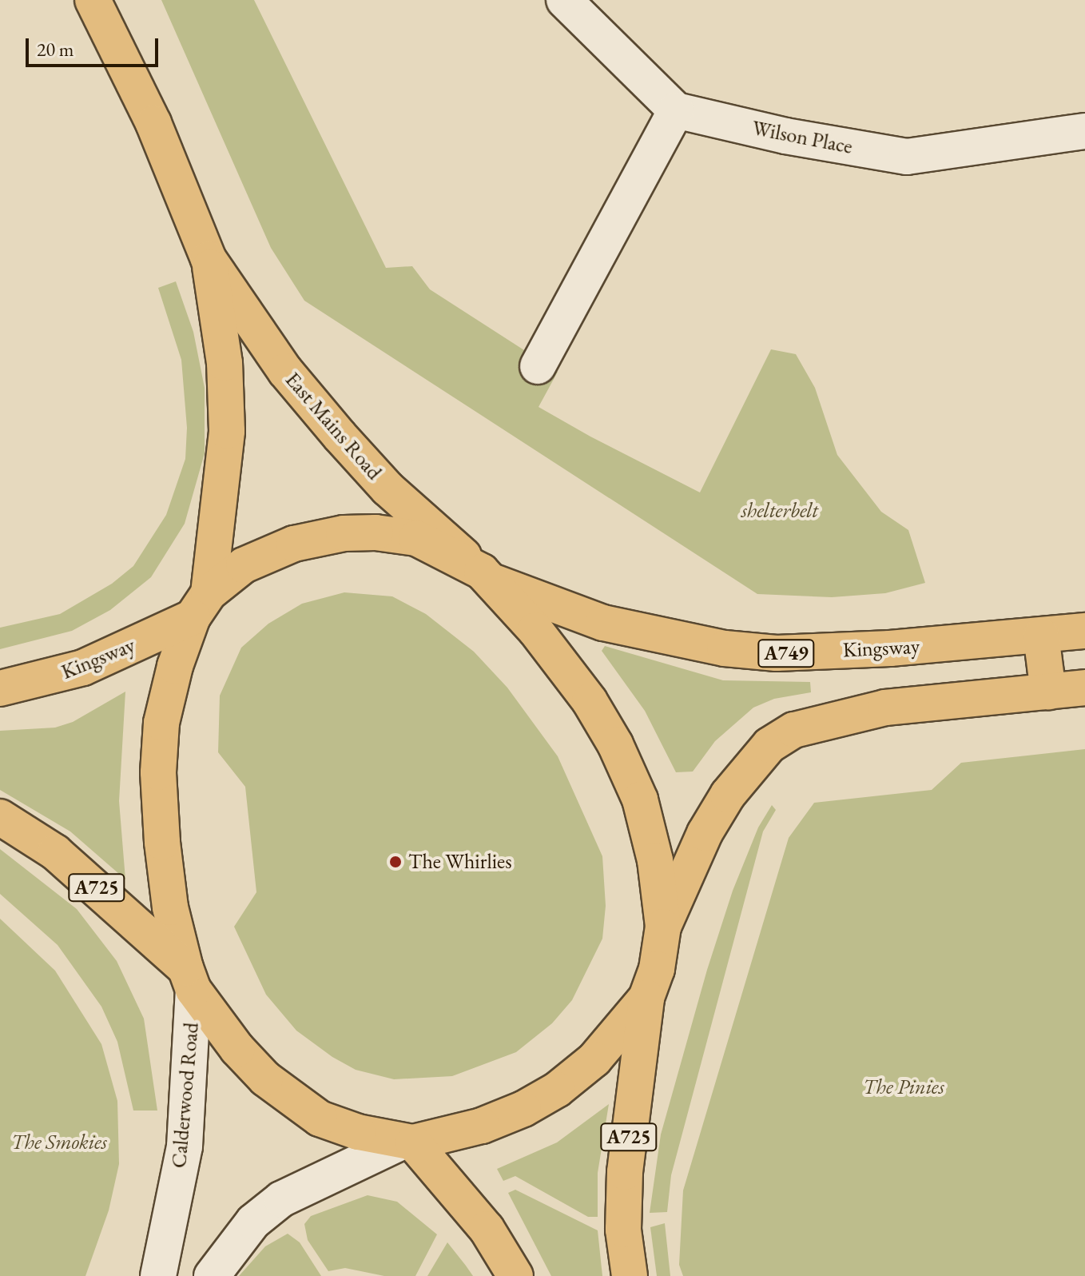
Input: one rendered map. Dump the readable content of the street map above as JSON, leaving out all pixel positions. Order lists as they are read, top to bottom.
{
  "streets": {
    "main road": [
      "East Mains Road",
      "Kingsway",
      "A749",
      "A725"
    ],
    "street": ["Wilson Place", "Calderwood Road"]
  },
  "crossings": [
    ["East Mains Road", "Kingsway"],
    ["East Mains Road", "A725"],
    ["East Mains Road", "Calderwood Road"],
    ["A725", "Calderwood Road"]
  ],
  "parks": ["shelterbelt", "The Pinies", "The Smokies"],
  "places": ["The Whirlies"],
  "scale_bar": "20 m"
}
